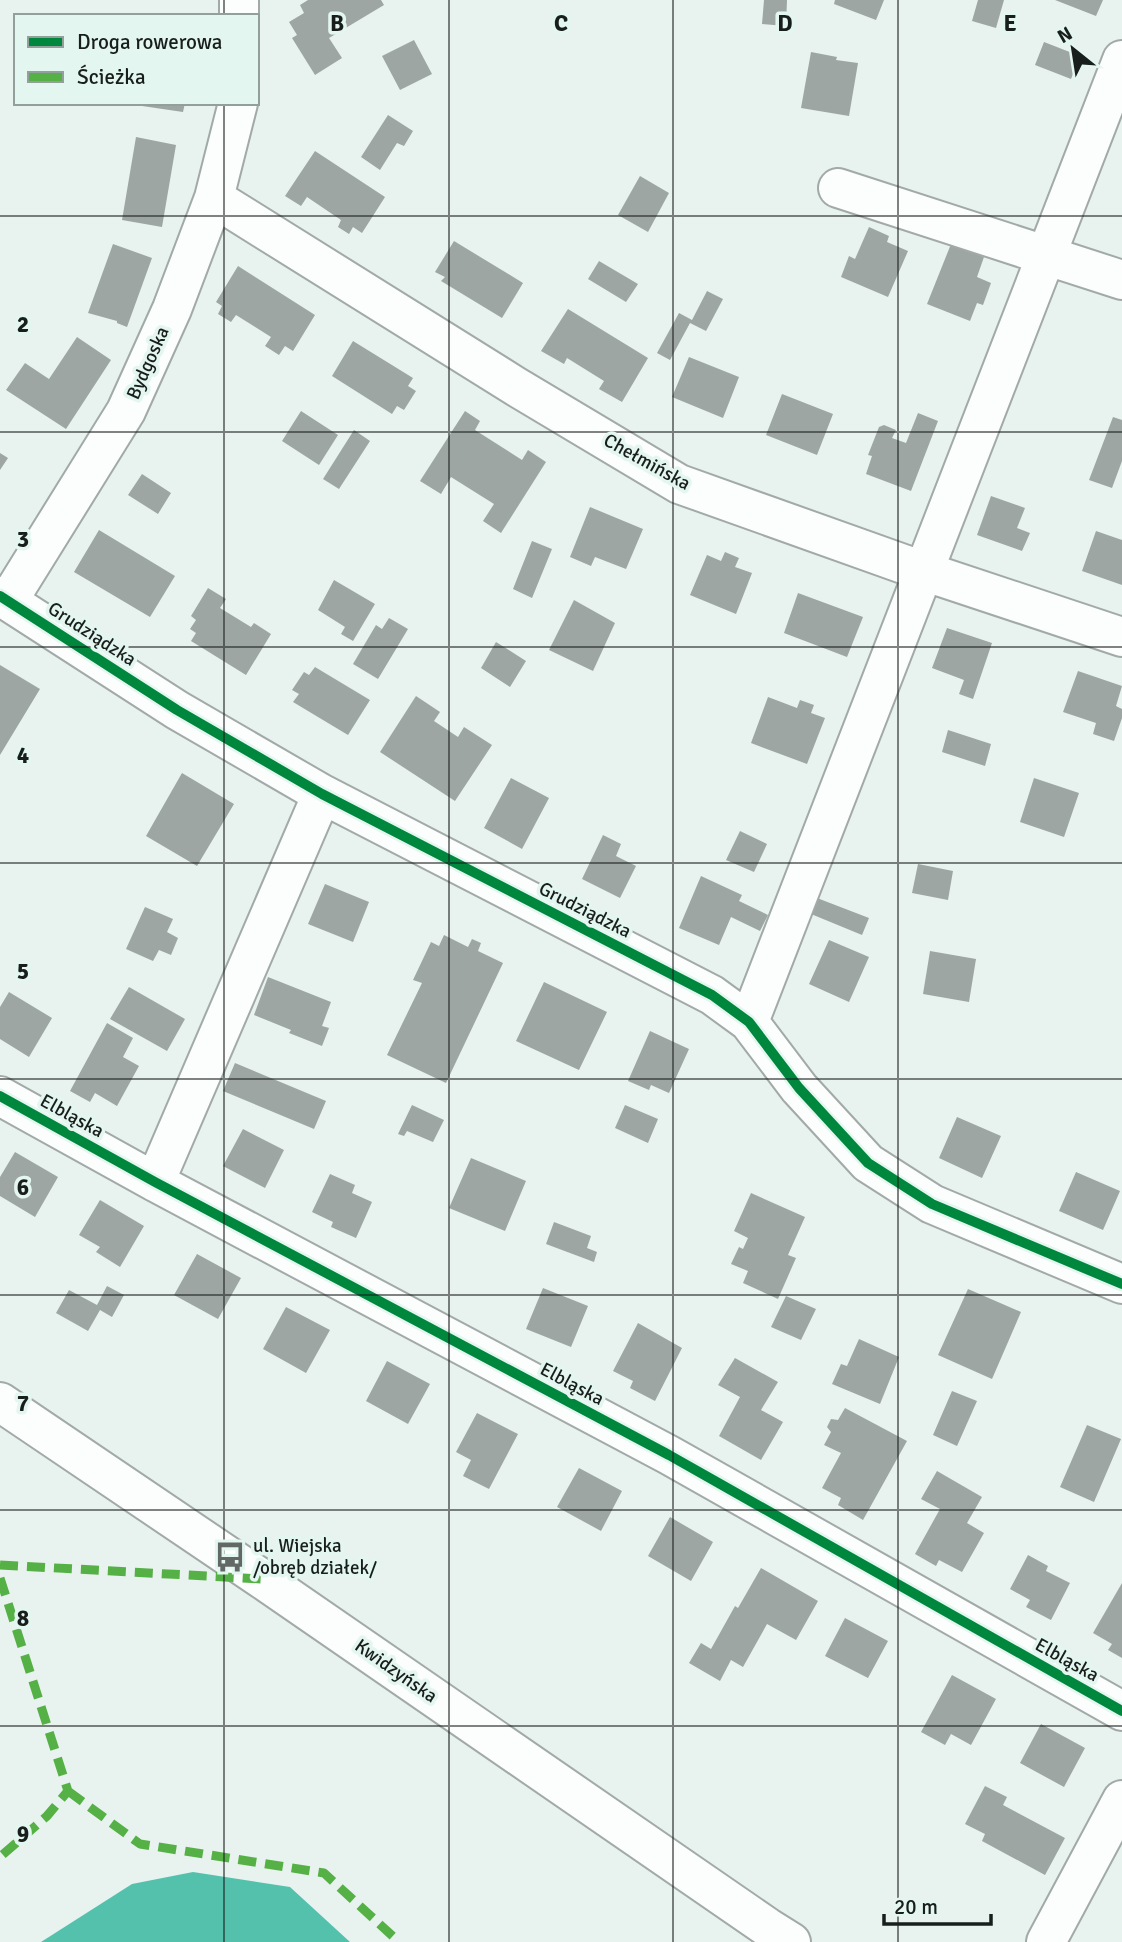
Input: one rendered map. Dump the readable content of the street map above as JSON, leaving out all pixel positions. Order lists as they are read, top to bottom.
{
  "streets": {
    "street": [
      "Bydgoska",
      "Chełmińska",
      "Grudziądzka",
      "Elbląska",
      "Kwidzyńska"
    ]
  },
  "crossings": [
    ["Bydgoska", "Chełmińska"],
    ["Bydgoska", "Grudziądzka"]
  ],
  "places": {
    "bus stop": ["ul. Wiejska /obręb działek/"]
  },
  "legend": ["Droga rowerowa", "Ścieżka"],
  "scale_bar": "20 m",
  "north": "top left",
  "grid": {
    "columns": [
      "B",
      "C",
      "D",
      "E"
    ],
    "rows": [
      "2",
      "3",
      "4",
      "5",
      "6",
      "7",
      "8",
      "9"
    ]
  }
}
